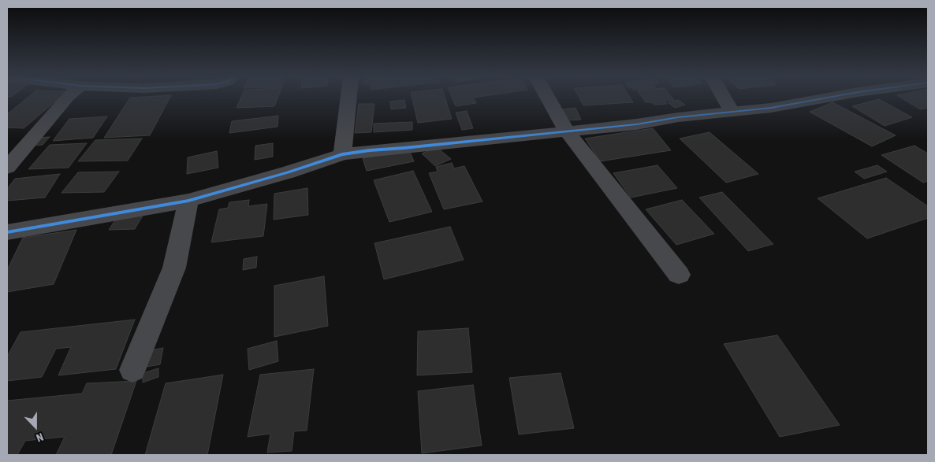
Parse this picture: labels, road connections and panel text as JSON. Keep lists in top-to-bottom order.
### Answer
{
  "north": "bottom"
}
